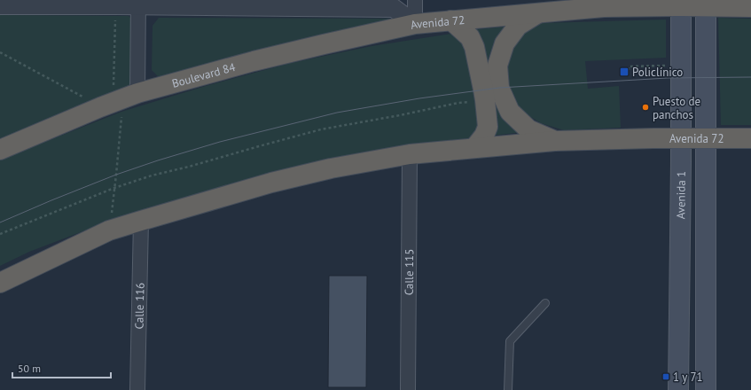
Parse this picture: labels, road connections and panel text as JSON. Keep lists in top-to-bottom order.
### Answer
{
  "streets": {
    "highway": ["Avenida 72", "Boulevard 84"],
    "main road": ["Avenida 1"],
    "street": ["Calle 115", "Calle 116"]
  },
  "crossings": [
    ["Avenida 72", "Boulevard 84"],
    ["Avenida 72", "Avenida 1"],
    ["Avenida 72", "Calle 115"]
  ],
  "places": {
    "transit": ["Policlínico", "1 y 71"],
    "other": ["Puesto de panchos"]
  },
  "scale_bar": "50 m"
}
